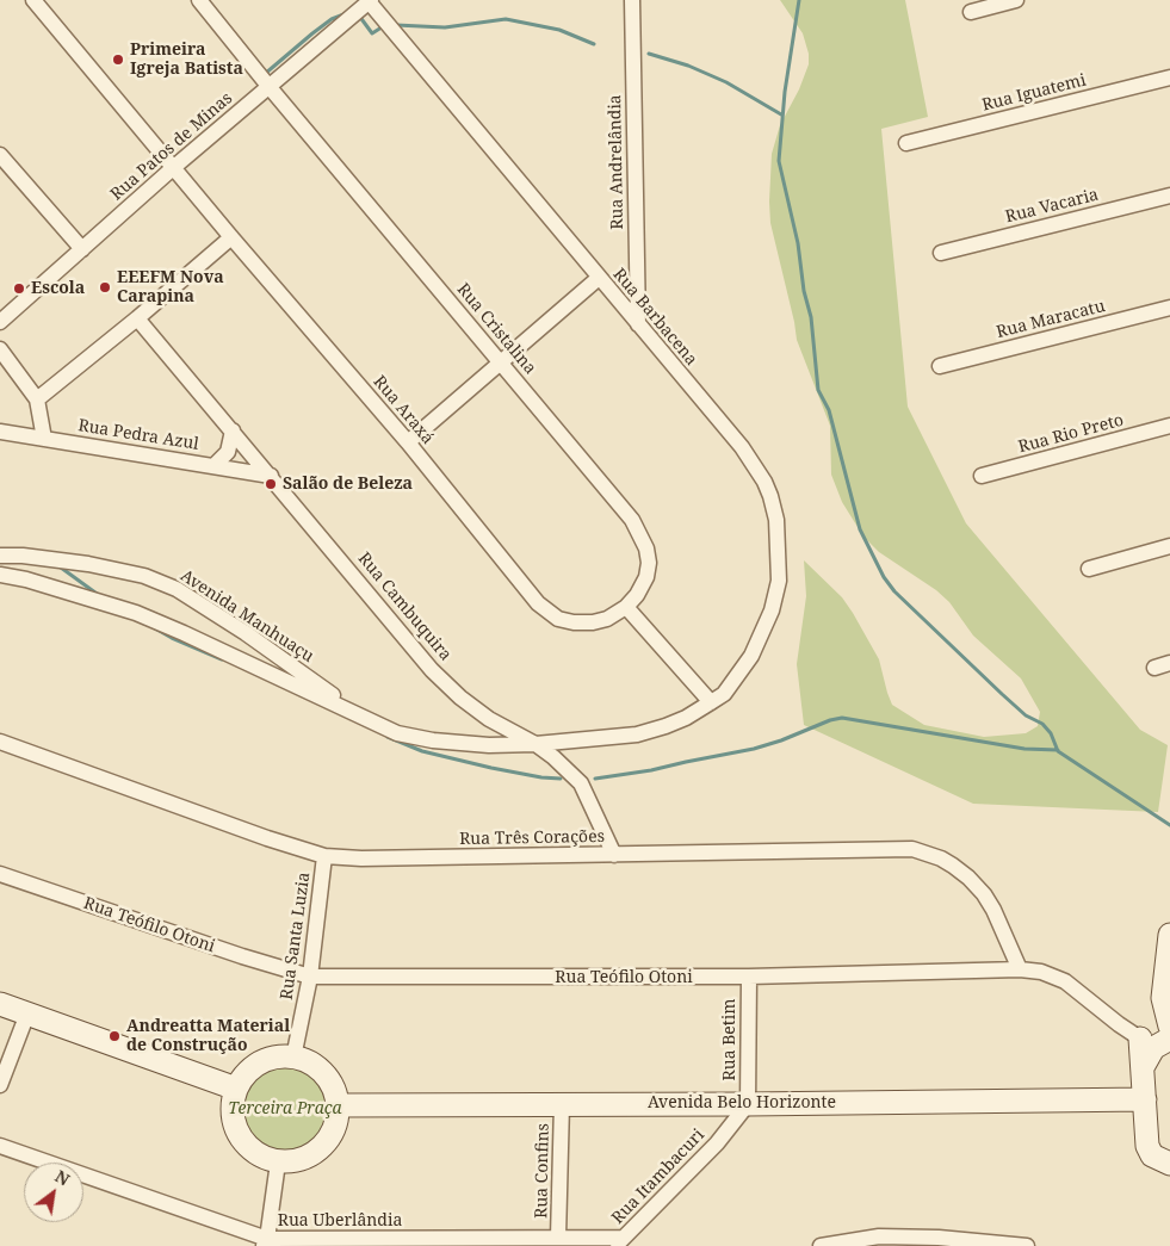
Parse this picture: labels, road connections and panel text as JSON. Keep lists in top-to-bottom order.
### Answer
{
  "streets": {
    "street": [
      "Rua Iguatemi",
      "Rua Patos de Minas",
      "Rua Andrelândia",
      "Rua Vacaria",
      "Rua Barbacena",
      "Rua Maracatu",
      "Rua Cristalina",
      "Rua Araxá",
      "Rua Rio Preto",
      "Rua Pedra Azul",
      "Rua Cambuquira",
      "Avenida Manhuaçu",
      "Rua Três Corações",
      "Rua Teófilo Otoni",
      "Rua Santa Luzia",
      "Rua Betim",
      "Avenida Belo Horizonte",
      "Rua Confins",
      "Rua Itambacuri",
      "Rua Uberlândia"
    ]
  },
  "crossings": [
    ["Rua Patos de Minas", "Rua Barbacena"],
    ["Rua Patos de Minas", "Rua Cristalina"],
    ["Rua Patos de Minas", "Rua Araxá"],
    ["Rua Andrelândia", "Rua Barbacena"],
    ["Rua Cristalina", "Rua Araxá"],
    ["Rua Pedra Azul", "Rua Cambuquira"],
    ["Rua Cambuquira", "Avenida Manhuaçu"],
    ["Rua Três Corações", "Rua Teófilo Otoni"],
    ["Rua Três Corações", "Rua Santa Luzia"],
    ["Rua Teófilo Otoni", "Rua Santa Luzia"],
    ["Rua Teófilo Otoni", "Rua Betim"],
    ["Rua Santa Luzia", "Avenida Belo Horizonte"],
    ["Rua Betim", "Avenida Belo Horizonte"],
    ["Rua Betim", "Rua Itambacuri"],
    ["Avenida Belo Horizonte", "Rua Confins"],
    ["Avenida Belo Horizonte", "Rua Itambacuri"],
    ["Rua Confins", "Rua Uberlândia"],
    ["Rua Itambacuri", "Rua Uberlândia"]
  ],
  "parks": ["Terceira Praça"],
  "places": [
    "Primeira Igreja Batista",
    "EEEFM Nova Carapina",
    "Escola",
    "Salão de Beleza",
    "Andreatta Material de Construção"
  ],
  "north": "top right"
}
